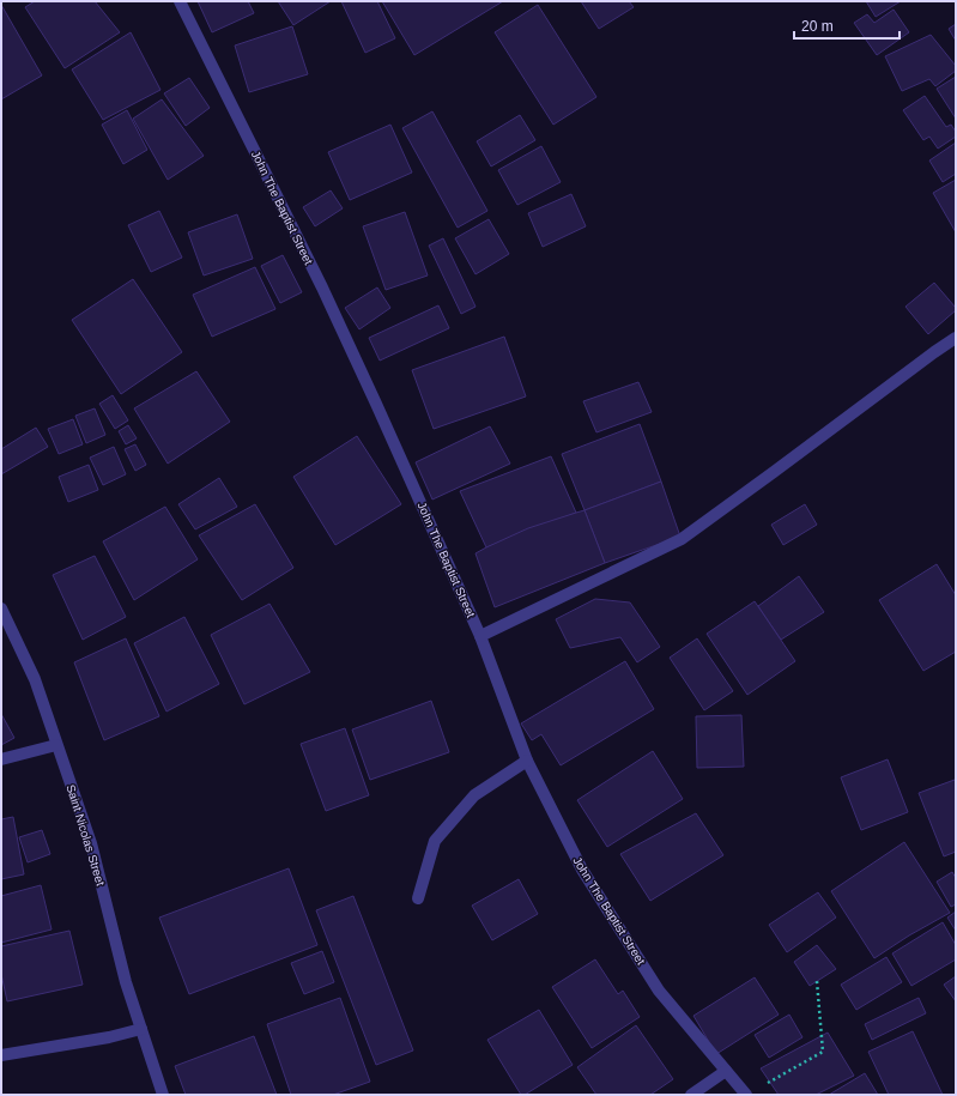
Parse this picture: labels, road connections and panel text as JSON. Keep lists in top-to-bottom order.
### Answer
{
  "streets": {
    "street": ["John The Baptist Street", "Saint Nicolas Street"]
  },
  "scale_bar": "20 m"
}
